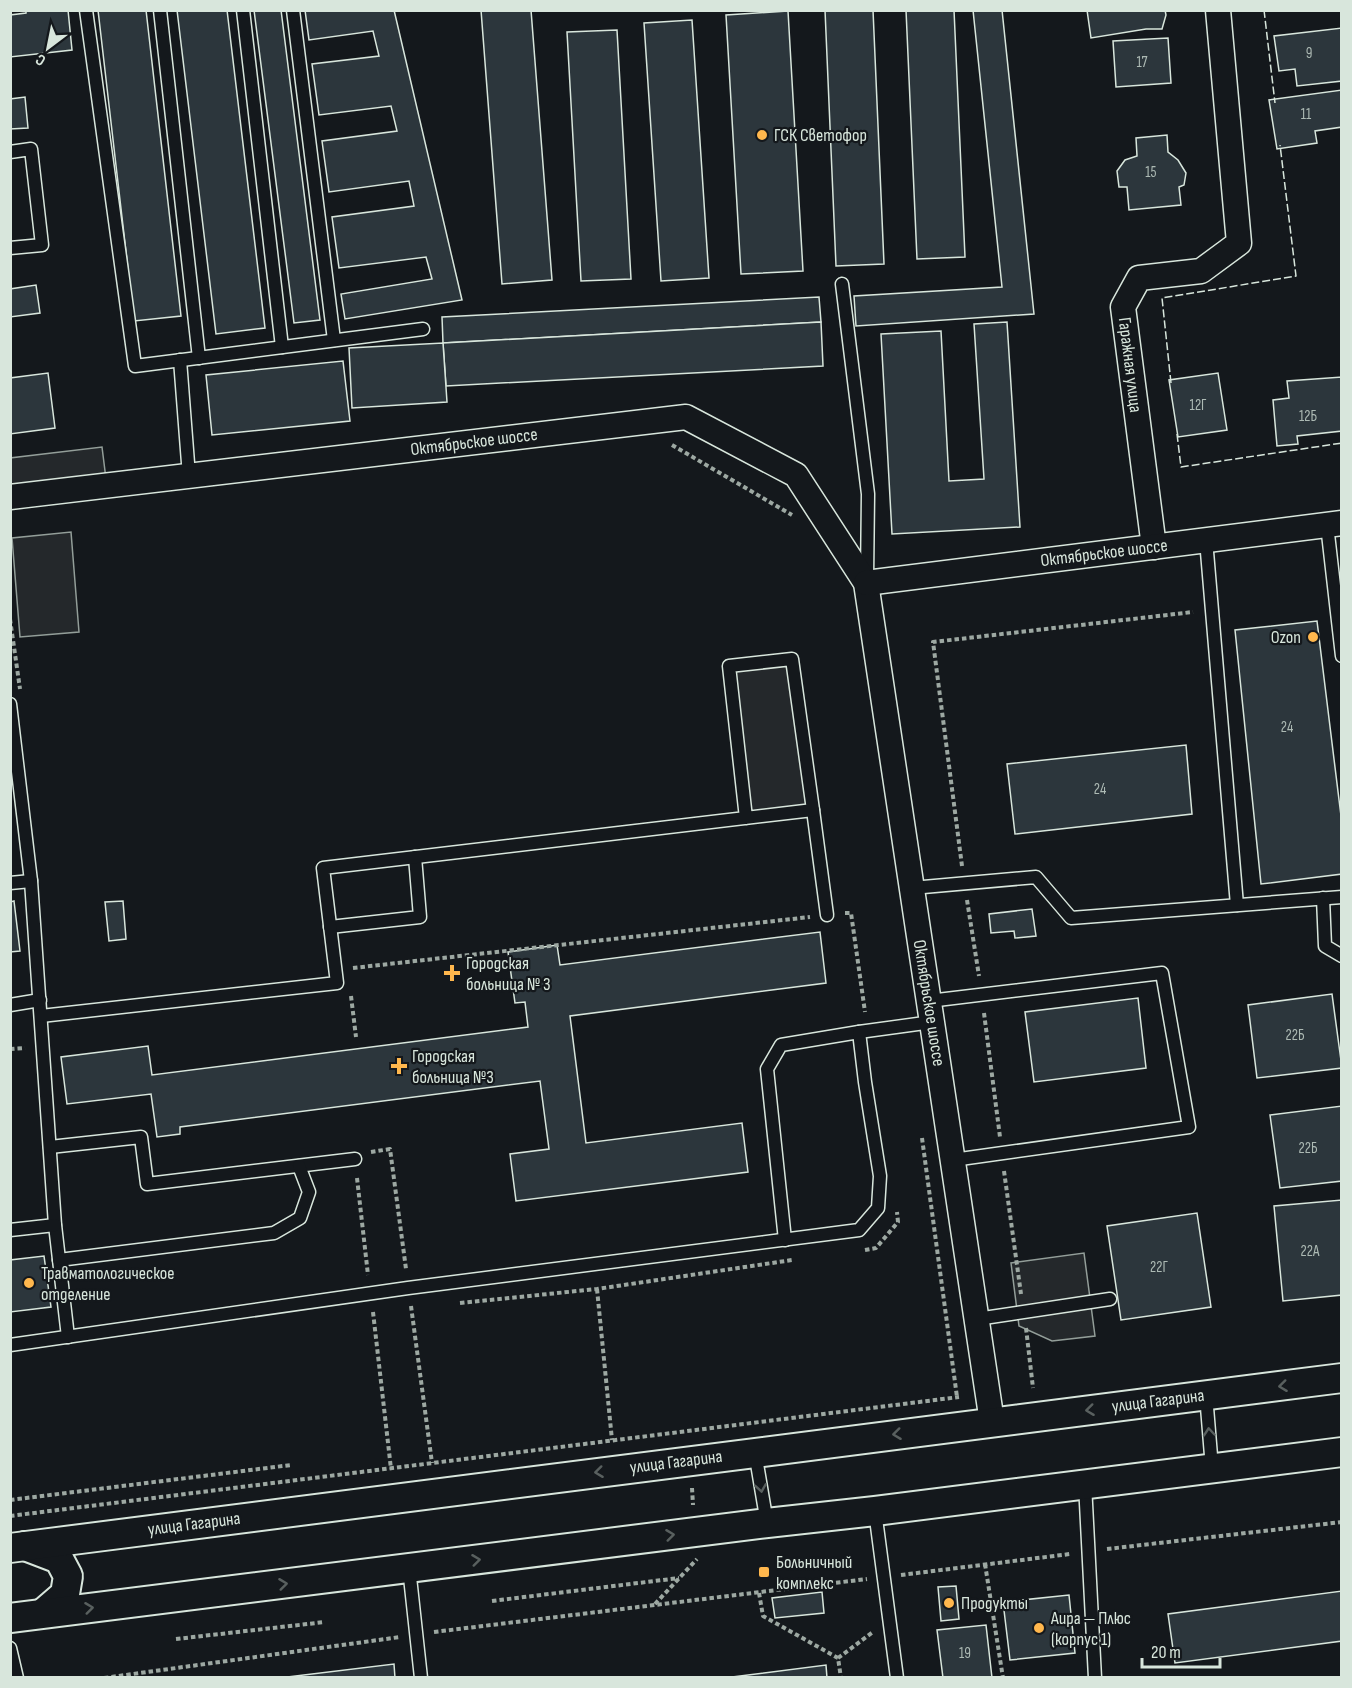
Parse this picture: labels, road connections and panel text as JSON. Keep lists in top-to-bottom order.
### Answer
{
  "streets": {
    "street": ["Гаражная улица", "Октябрьское шоссе", "улица Гагарина"]
  },
  "crossings": [
    ["Гаражная улица", "Октябрьское шоссе"],
    ["Октябрьское шоссе", "улица Гагарина"]
  ],
  "places": {
    "other": [
      "ГСК Светофор",
      "Ozon",
      "Травматологическое отделение",
      "Продукты",
      "Аира — Плюс (корпус 1)"
    ],
    "health": ["Городская больница № 3", "Городская больница №3"],
    "transit": ["Больничный комплекс"]
  },
  "house_numbers": [
    "9",
    "17",
    "11",
    "15",
    "12Г",
    "12Б",
    "24",
    "24",
    "22Б",
    "22Б",
    "22А",
    "22Г",
    "19"
  ],
  "scale_bar": "20 m",
  "north": "bottom left"
}
